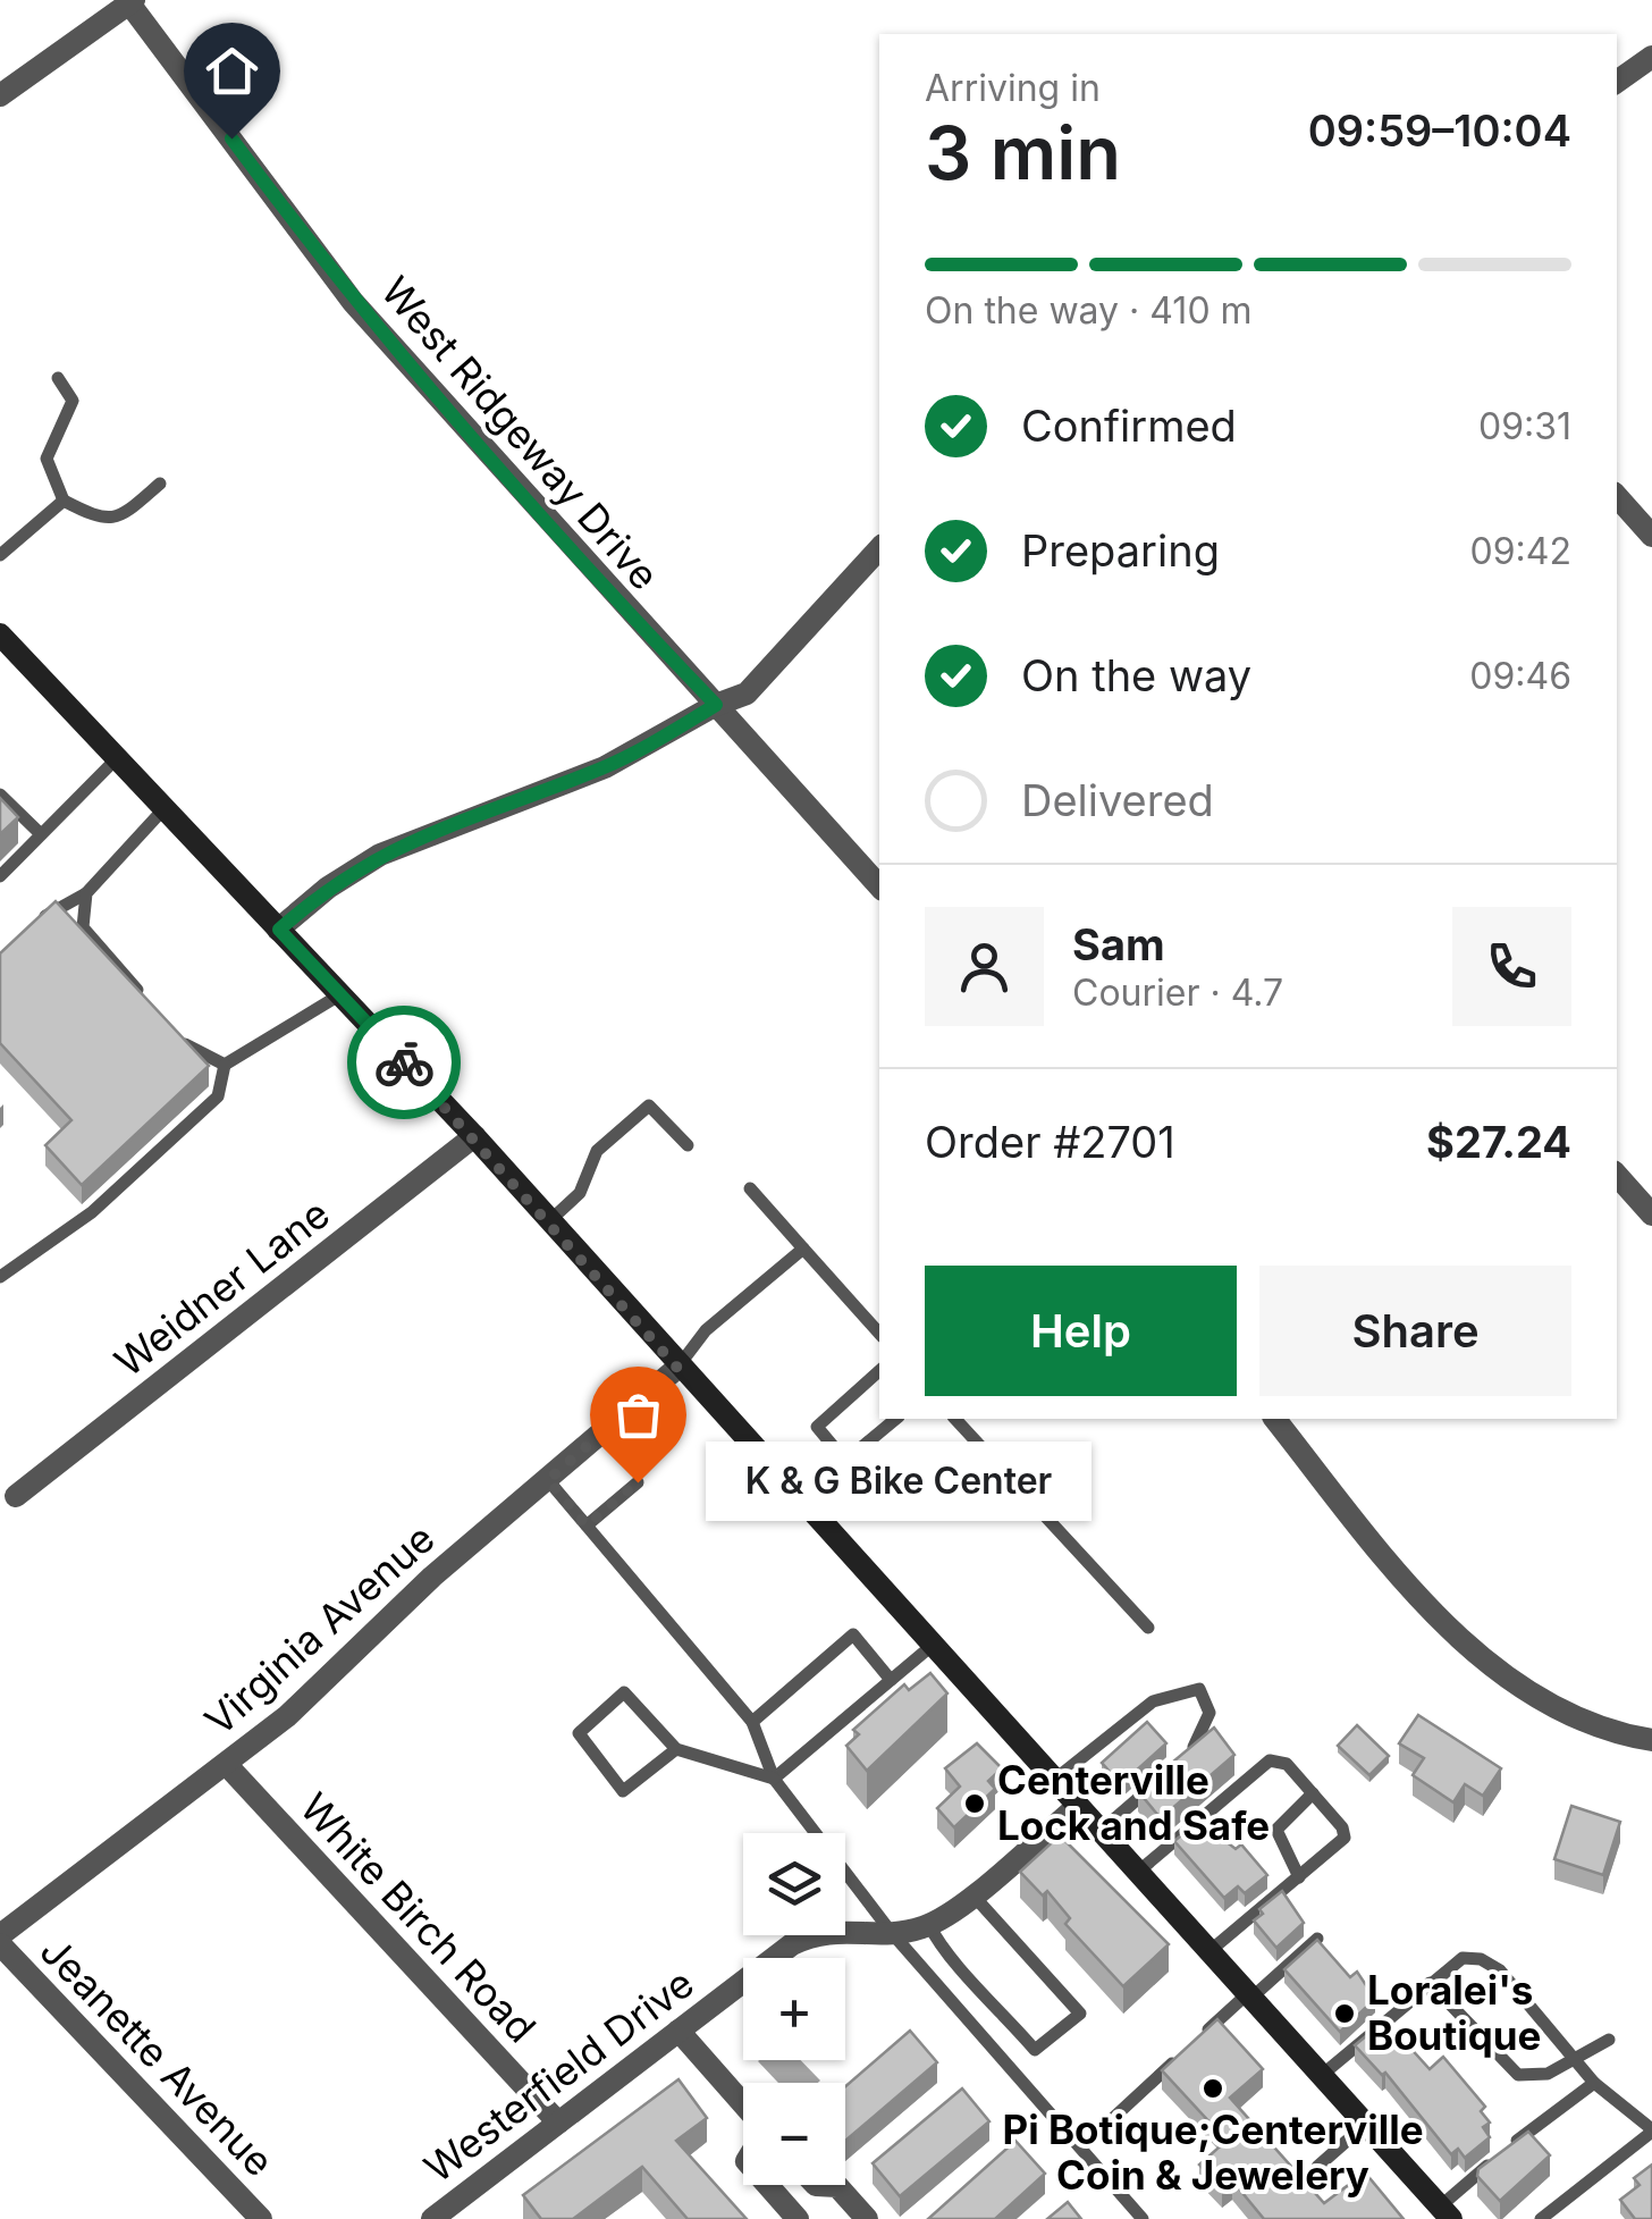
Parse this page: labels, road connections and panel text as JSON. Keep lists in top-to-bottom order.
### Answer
{
  "streets": {
    "street": [
      "West Ridgeway Drive",
      "Weidner Lane",
      "Virginia Avenue",
      "White Birch Road",
      "Jeanette Avenue",
      "Westerfield Drive"
    ]
  },
  "crossings": [
    ["Virginia Avenue", "White Birch Road"],
    ["White Birch Road", "Westerfield Drive"]
  ],
  "places": [
    "K & G Bike Center",
    "Centerville Lock and Safe",
    "Loralei's Boutique",
    "Pi Botique;Centerville Coin & Jewelery"
  ],
  "page": {
    "heading": ["3 min", "Arriving in", "09:59–10:04"],
    "panel": [
      "Sam",
      "Courier · 4.7",
      "Order #2701",
      "$27.24"
    ],
    "bar": "On the way · 410 m",
    "list": [
      ["Confirmed", "09:31"],
      ["Preparing", "09:42"],
      ["On the way", "09:46"],
      "Delivered"
    ],
    "buttons": ["Help", "Share"],
    "bubble": "K & G Bike Center",
    "map_buttons": ["+", "−"]
  }
}
